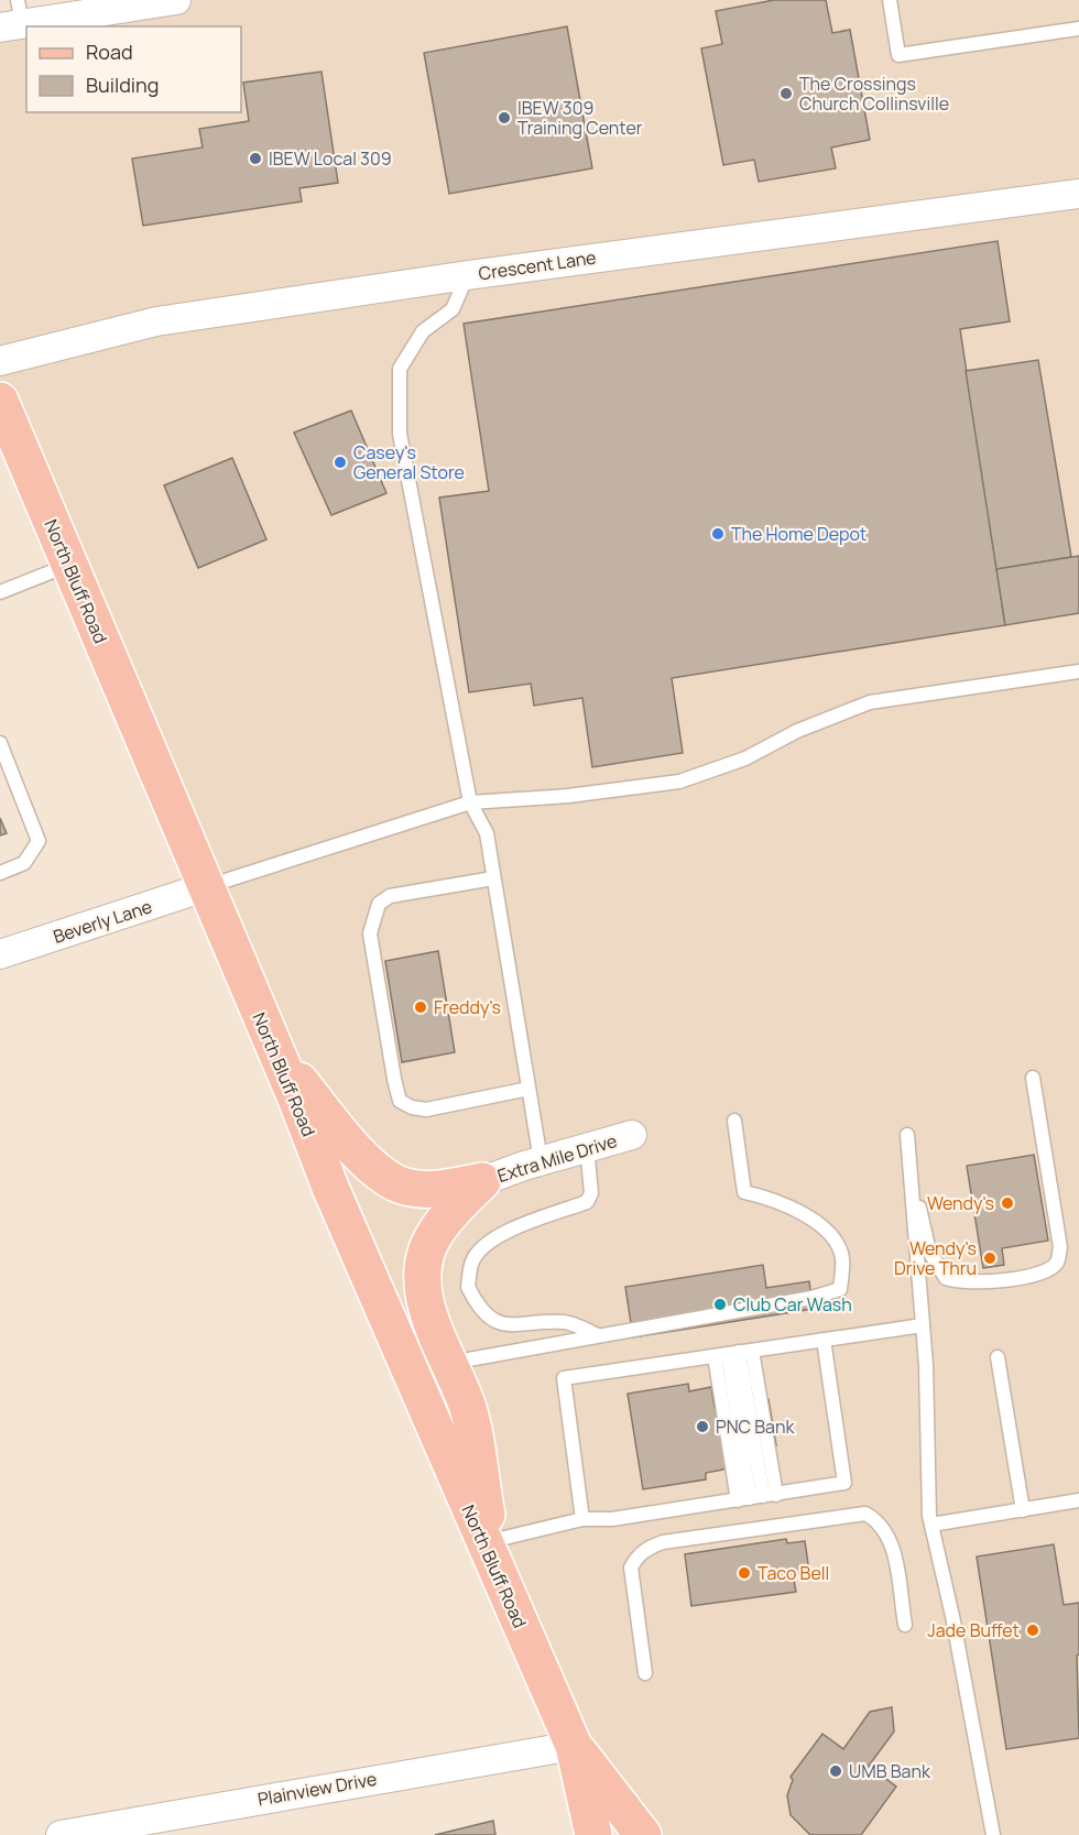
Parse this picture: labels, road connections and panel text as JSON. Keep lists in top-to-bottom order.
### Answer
{
  "streets": {
    "main road": ["North Bluff Road"],
    "street": [
      "Crescent Lane",
      "Beverly Lane",
      "Extra Mile Drive",
      "Plainview Drive"
    ]
  },
  "crossings": [
    ["North Bluff Road", "Beverly Lane"],
    ["North Bluff Road", "Plainview Drive"]
  ],
  "places": [
    "The Crossings Church Collinsville",
    "IBEW 309 Training Center",
    "IBEW Local 309",
    "Casey's General Store",
    "The Home Depot",
    "Freddy's",
    "Wendy's",
    "Wendy's Drive Thru",
    "Club Car Wash",
    "PNC Bank",
    "Taco Bell",
    "Jade Buffet",
    "UMB Bank"
  ],
  "legend": ["Road", "Building"]
}
